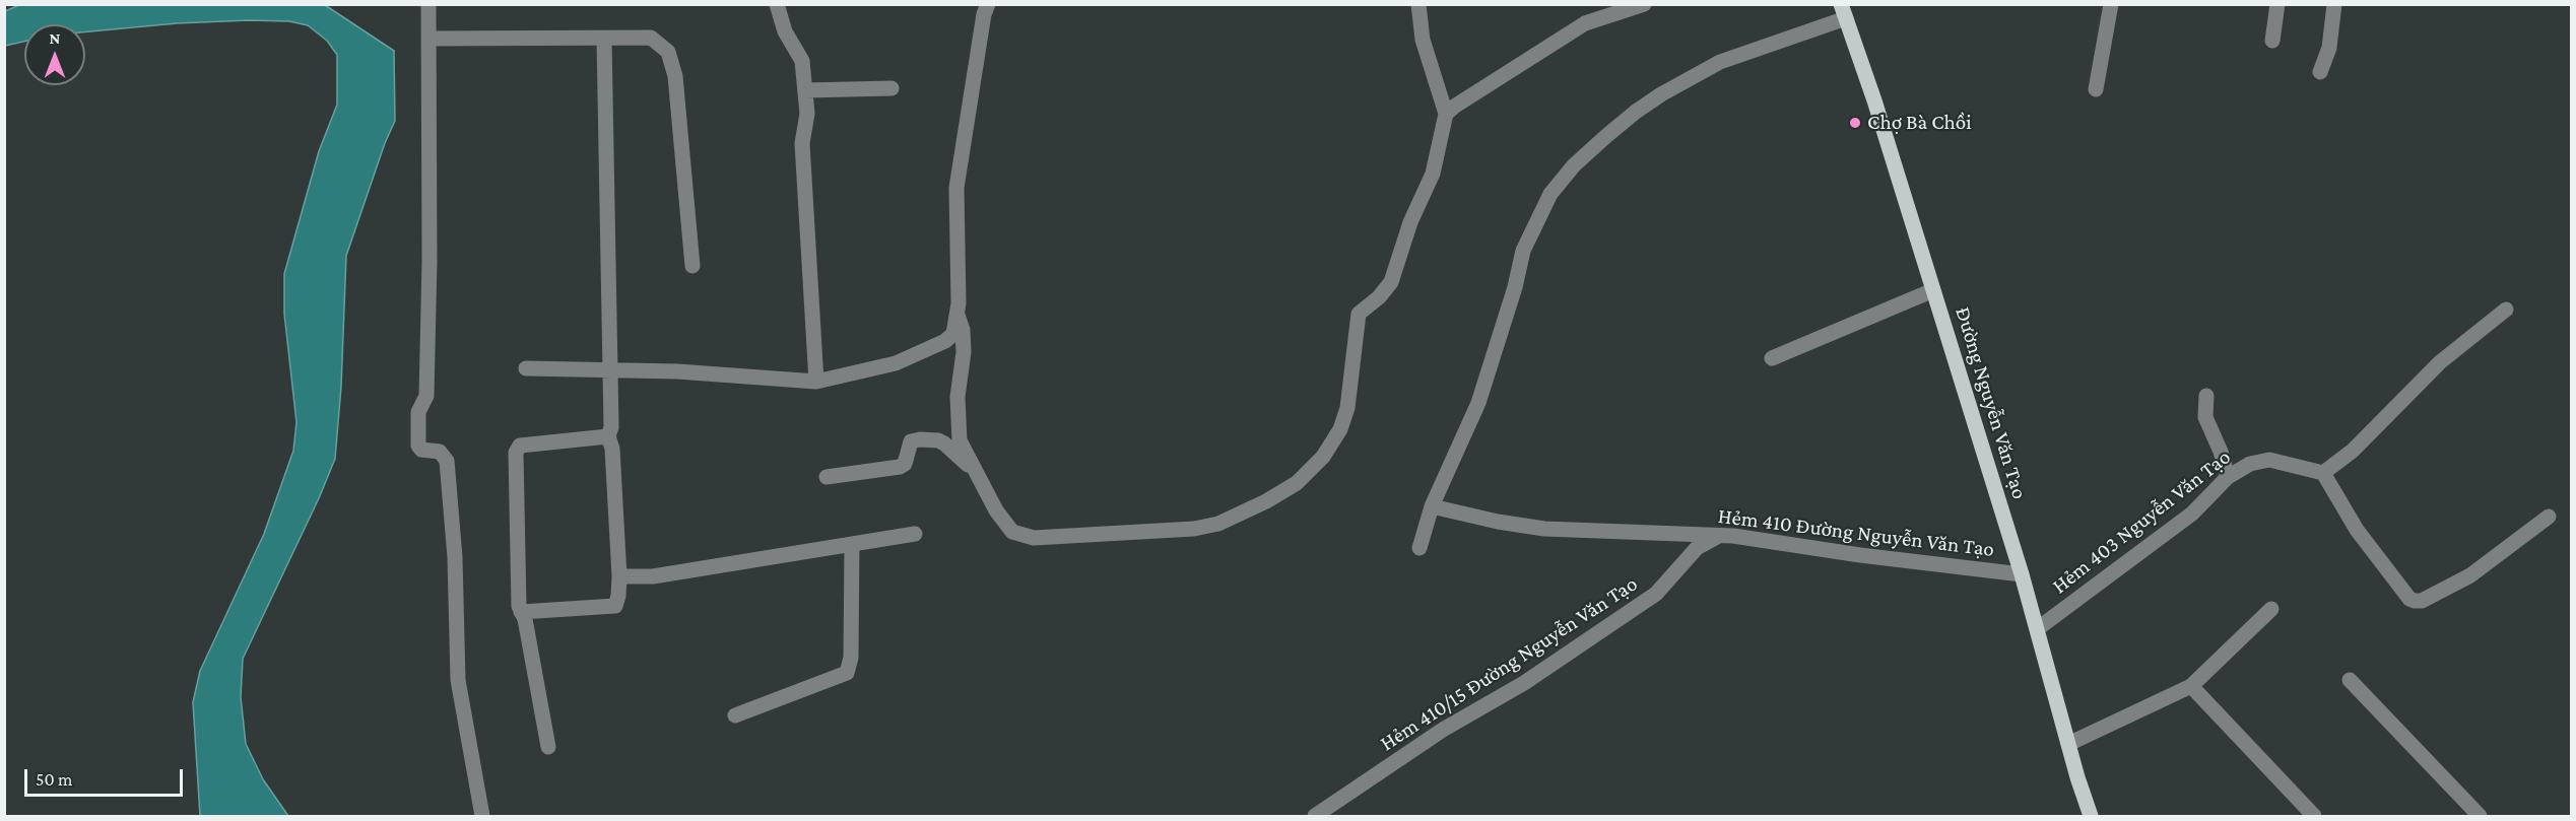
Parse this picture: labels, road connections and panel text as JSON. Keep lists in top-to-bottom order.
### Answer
{
  "streets": {
    "main road": ["Đường Nguyễn Văn Tạo"],
    "street": ["Hẻm 403 Nguyễn Văn Tạo", "Hẻm 410 Đường Nguyễn Văn Tạo", "Hẻm 410/15 Đường Nguyễn Văn Tạo"]
  },
  "crossings": [
    ["Đường Nguyễn Văn Tạo", "Hẻm 403 Nguyễn Văn Tạo"],
    ["Đường Nguyễn Văn Tạo", "Hẻm 410 Đường Nguyễn Văn Tạo"],
    ["Hẻm 410 Đường Nguyễn Văn Tạo", "Hẻm 410/15 Đường Nguyễn Văn Tạo"]
  ],
  "places": ["Chợ Bà Chồi"],
  "scale_bar": "50 m",
  "north": "top"
}
